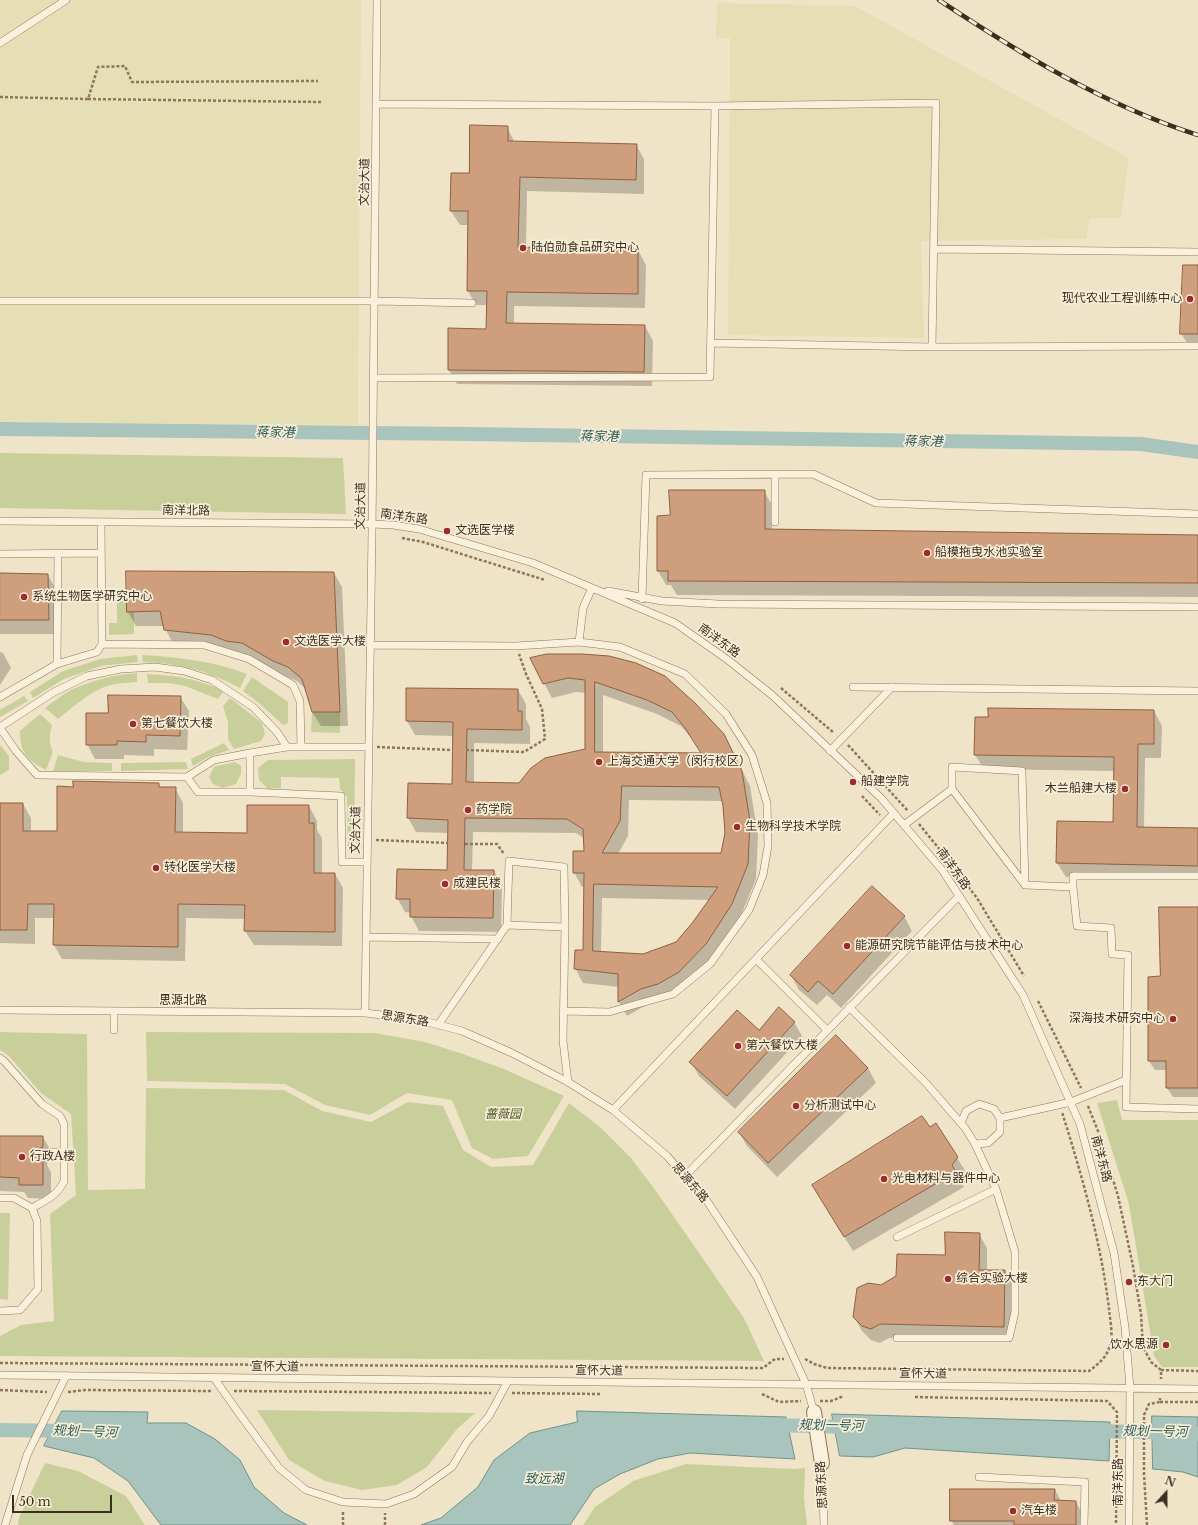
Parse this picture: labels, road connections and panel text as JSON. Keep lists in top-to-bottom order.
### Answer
{
  "streets": {
    "street": ["思源东路"],
    "lane": [
      "文治大道",
      "南洋北路",
      "南洋东路",
      "思源北路",
      "宣怀大道"
    ]
  },
  "crossings": [
    ["文治大道", "南洋北路"],
    ["文治大道", "南洋东路"],
    ["文治大道", "思源北路"],
    ["文治大道", "思源东路"],
    ["南洋北路", "南洋东路"],
    ["南洋东路", "宣怀大道"],
    ["思源北路", "思源东路"],
    ["思源东路", "宣怀大道"]
  ],
  "water": ["蒋家港", "规划一号河", "致远湖"],
  "parks": ["蔷薇园"],
  "places": [
    "陆伯勋食品研究中心",
    "现代农业工程训练中心",
    "文选医学楼",
    "船模拖曳水池实验室",
    "系统生物医学研究中心",
    "文选医学大楼",
    "第七餐饮大楼",
    "上海交通大学（闵行校区）",
    "船建学院",
    "木兰船建大楼",
    "药学院",
    "生物科学技术学院",
    "转化医学大楼",
    "成建民楼",
    "能源研究院节能评估与技术中心",
    "深海技术研究中心",
    "第六餐饮大楼",
    "分析测试中心",
    "行政A楼",
    "光电材料与器件中心",
    "综合实验大楼",
    "东大门",
    "饮水思源",
    "汽车楼"
  ],
  "scale_bar": "50 m",
  "north": "top"
}
